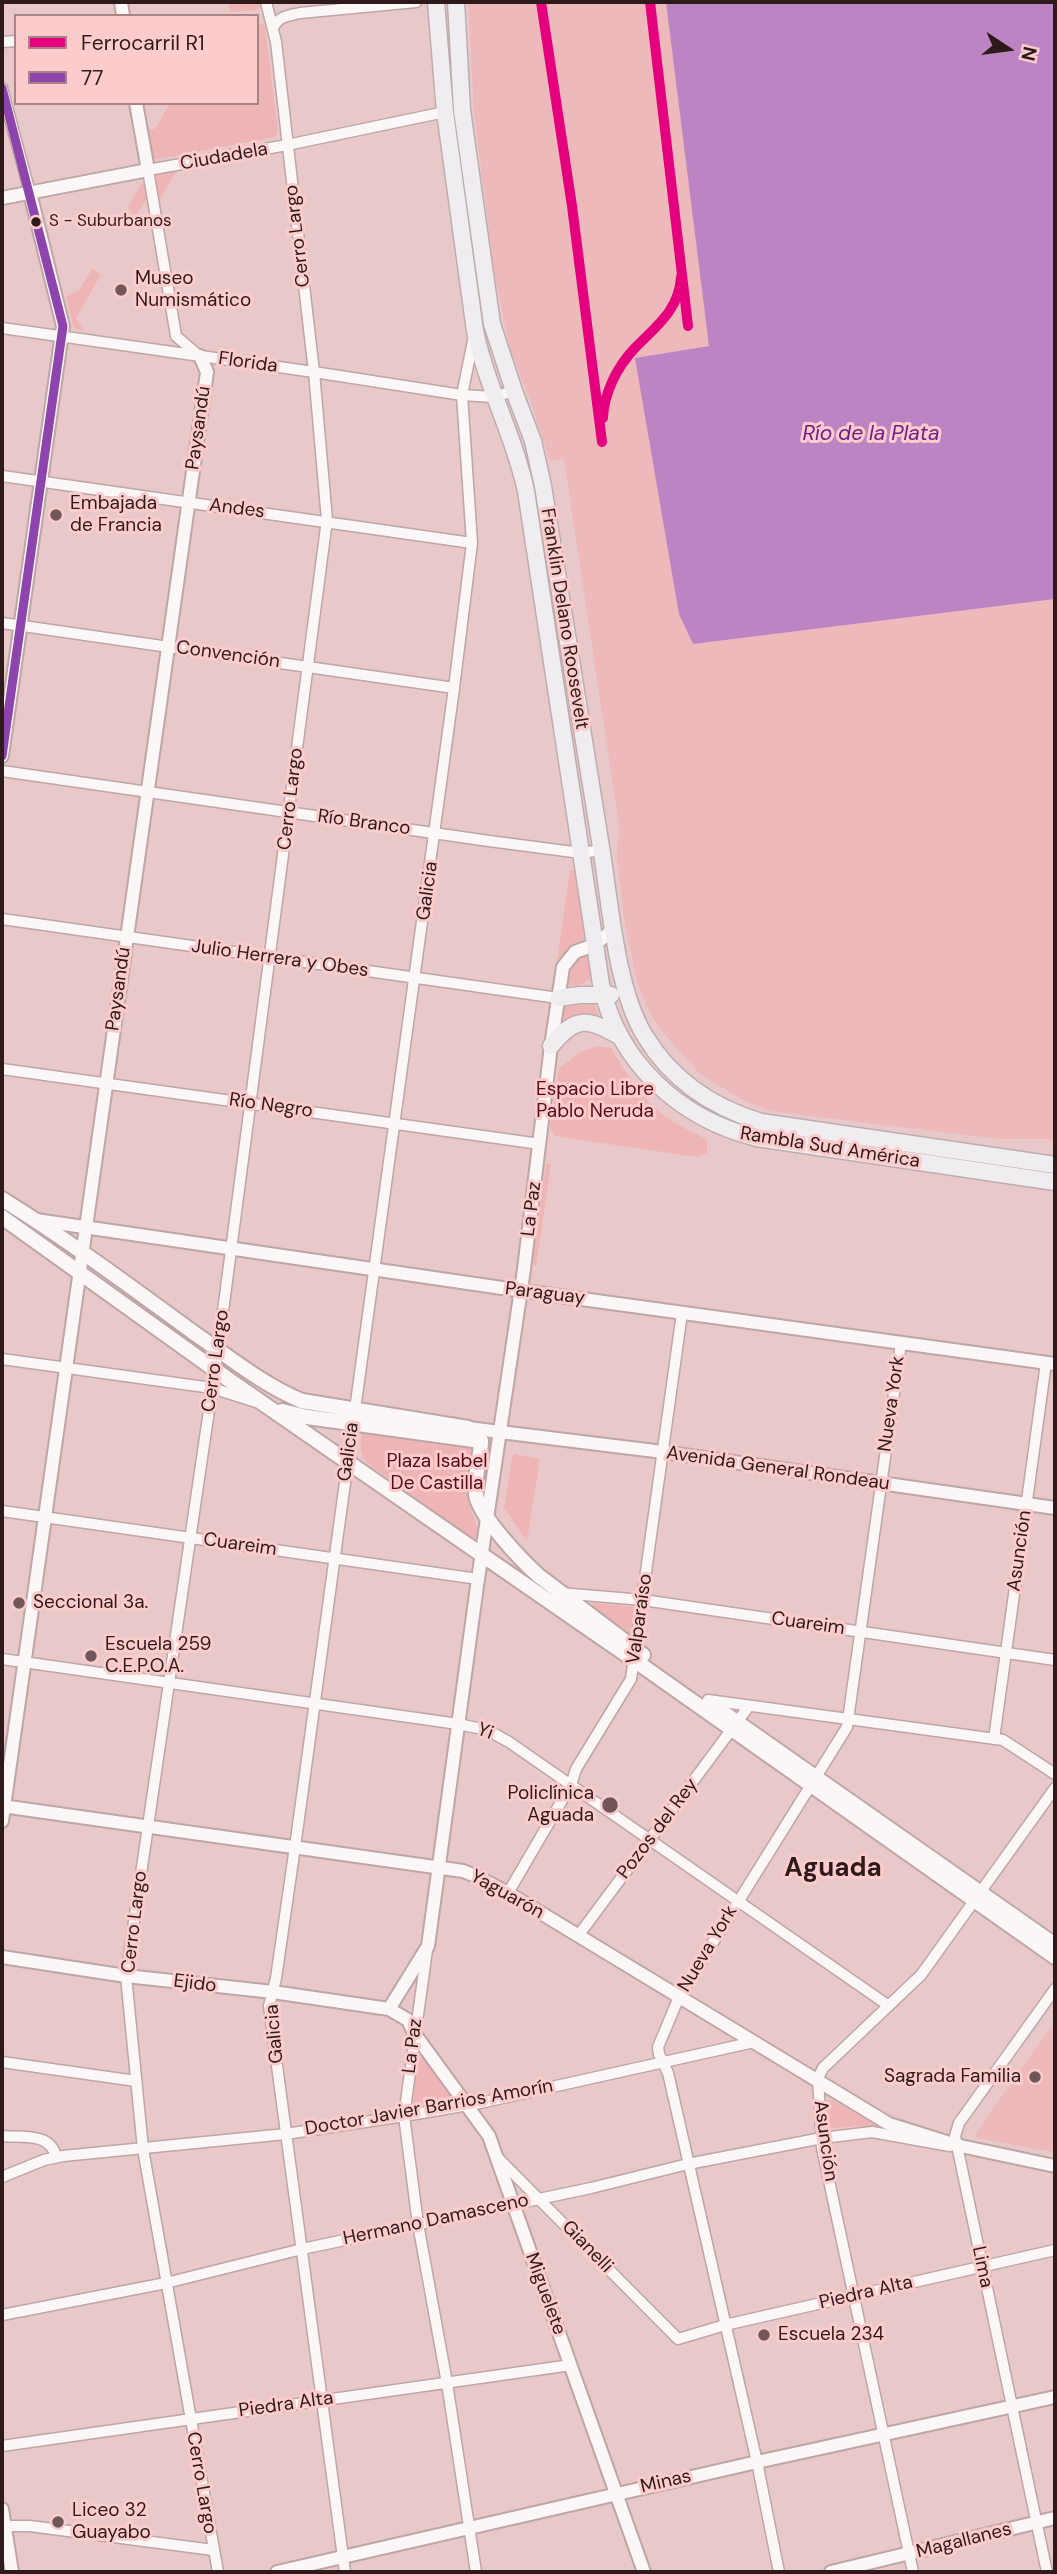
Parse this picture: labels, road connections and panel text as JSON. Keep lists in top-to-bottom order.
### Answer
{
  "streets": {
    "main road": [
      "Franklin Delano Roosevelt",
      "Rambla Sud América",
      "La Paz",
      "Avenida General Rondeau"
    ],
    "street": [
      "Ciudadela",
      "Cerro Largo",
      "Florida",
      "Paysandú",
      "Andes",
      "Convención",
      "Río Branco",
      "Galicia",
      "Julio Herrera y Obes",
      "Río Negro",
      "Paraguay",
      "Nueva York",
      "Cuareim",
      "Asunción",
      "Valparaíso",
      "Yi",
      "Pozos del Rey",
      "Yaguarón",
      "Ejido",
      "Doctor Javier Barrios Amorín",
      "Hermano Damasceno",
      "Gianelli",
      "Lima",
      "Piedra Alta",
      "Miguelete",
      "Minas",
      "Magallanes"
    ]
  },
  "crossings": [
    ["Ciudadela", "Cerro Largo"],
    ["Ciudadela", "Franklin Delano Roosevelt"],
    ["Cerro Largo", "Florida"],
    ["Cerro Largo", "Andes"],
    ["Cerro Largo", "Convención"],
    ["Cerro Largo", "Río Branco"],
    ["Cerro Largo", "Julio Herrera y Obes"],
    ["Cerro Largo", "Río Negro"],
    ["Cerro Largo", "Paraguay"],
    ["Cerro Largo", "Avenida General Rondeau"],
    ["Cerro Largo", "Cuareim"],
    ["Cerro Largo", "Yi"],
    ["Cerro Largo", "Yaguarón"],
    ["Cerro Largo", "Ejido"],
    ["Cerro Largo", "Doctor Javier Barrios Amorín"],
    ["Cerro Largo", "Hermano Damasceno"],
    ["Cerro Largo", "Piedra Alta"],
    ["Florida", "Paysandú"],
    ["Florida", "Franklin Delano Roosevelt"],
    ["Florida", "Galicia"],
    ["Paysandú", "Andes"],
    ["Paysandú", "Convención"],
    ["Paysandú", "Río Branco"],
    ["Paysandú", "Julio Herrera y Obes"],
    ["Paysandú", "Río Negro"],
    ["Paysandú", "Paraguay"],
    ["Paysandú", "Avenida General Rondeau"],
    ["Paysandú", "Cuareim"],
    ["Paysandú", "Yi"],
    ["Paysandú", "Yaguarón"],
    ["Andes", "Galicia"],
    ["Franklin Delano Roosevelt", "Río Branco"],
    ["Franklin Delano Roosevelt", "Galicia"],
    ["Franklin Delano Roosevelt", "Rambla Sud América"],
    ["Convención", "Galicia"],
    ["Río Branco", "Galicia"],
    ["Río Branco", "Rambla Sud América"],
    ["Galicia", "Julio Herrera y Obes"],
    ["Galicia", "Río Negro"],
    ["Galicia", "Paraguay"],
    ["Galicia", "Avenida General Rondeau"],
    ["Galicia", "Cuareim"],
    ["Galicia", "Yi"],
    ["Galicia", "Yaguarón"],
    ["Galicia", "Ejido"],
    ["Galicia", "Doctor Javier Barrios Amorín"],
    ["Galicia", "Hermano Damasceno"],
    ["Galicia", "Piedra Alta"],
    ["Galicia", "Minas"],
    ["Julio Herrera y Obes", "La Paz"],
    ["Río Negro", "La Paz"],
    ["Rambla Sud América", "La Paz"],
    ["La Paz", "Paraguay"],
    ["La Paz", "Avenida General Rondeau"],
    ["La Paz", "Cuareim"],
    ["La Paz", "Yi"],
    ["La Paz", "Yaguarón"],
    ["La Paz", "Doctor Javier Barrios Amorín"],
    ["La Paz", "Hermano Damasceno"],
    ["La Paz", "Piedra Alta"],
    ["La Paz", "Miguelete"],
    ["La Paz", "Minas"],
    ["Paraguay", "Nueva York"],
    ["Paraguay", "Asunción"],
    ["Paraguay", "Valparaíso"],
    ["Nueva York", "Avenida General Rondeau"],
    ["Nueva York", "Cuareim"],
    ["Nueva York", "Yi"],
    ["Nueva York", "Yaguarón"],
    ["Nueva York", "Doctor Javier Barrios Amorín"],
    ["Nueva York", "Hermano Damasceno"],
    ["Nueva York", "Piedra Alta"],
    ["Nueva York", "Minas"],
    ["Avenida General Rondeau", "Asunción"],
    ["Avenida General Rondeau", "Valparaíso"],
    ["Cuareim", "Asunción"],
    ["Cuareim", "Valparaíso"],
    ["Asunción", "Yi"],
    ["Asunción", "Yaguarón"],
    ["Asunción", "Hermano Damasceno"],
    ["Asunción", "Piedra Alta"],
    ["Asunción", "Minas"],
    ["Asunción", "Magallanes"],
    ["Valparaíso", "Yi"],
    ["Valparaíso", "Yaguarón"],
    ["Yi", "Pozos del Rey"],
    ["Pozos del Rey", "Yaguarón"],
    ["Yaguarón", "Doctor Javier Barrios Amorín"],
    ["Yaguarón", "Hermano Damasceno"],
    ["Yaguarón", "Lima"],
    ["Doctor Javier Barrios Amorín", "Miguelete"],
    ["Hermano Damasceno", "Gianelli"],
    ["Hermano Damasceno", "Miguelete"],
    ["Gianelli", "Piedra Alta"],
    ["Gianelli", "Miguelete"],
    ["Lima", "Piedra Alta"],
    ["Lima", "Minas"],
    ["Lima", "Magallanes"],
    ["Piedra Alta", "Miguelete"],
    ["Miguelete", "Minas"]
  ],
  "districts": ["Aguada"],
  "water": ["Río de la Plata"],
  "parks": ["Espacio Libre Pablo Neruda", "Plaza Isabel De Castilla"],
  "places": [
    "S - Suburbanos",
    "Museo Numismático",
    "Embajada de Francia",
    "Seccional 3a.",
    "Escuela 259 C.E.P.O.A.",
    "Policlínica Aguada",
    "Sagrada Familia",
    "Escuela 234",
    "Liceo 32 Guayabo"
  ],
  "lines": ["rail line R1", "transit line 77"],
  "legend": ["Ferrocarril R1", "77"],
  "north": "right"
}
